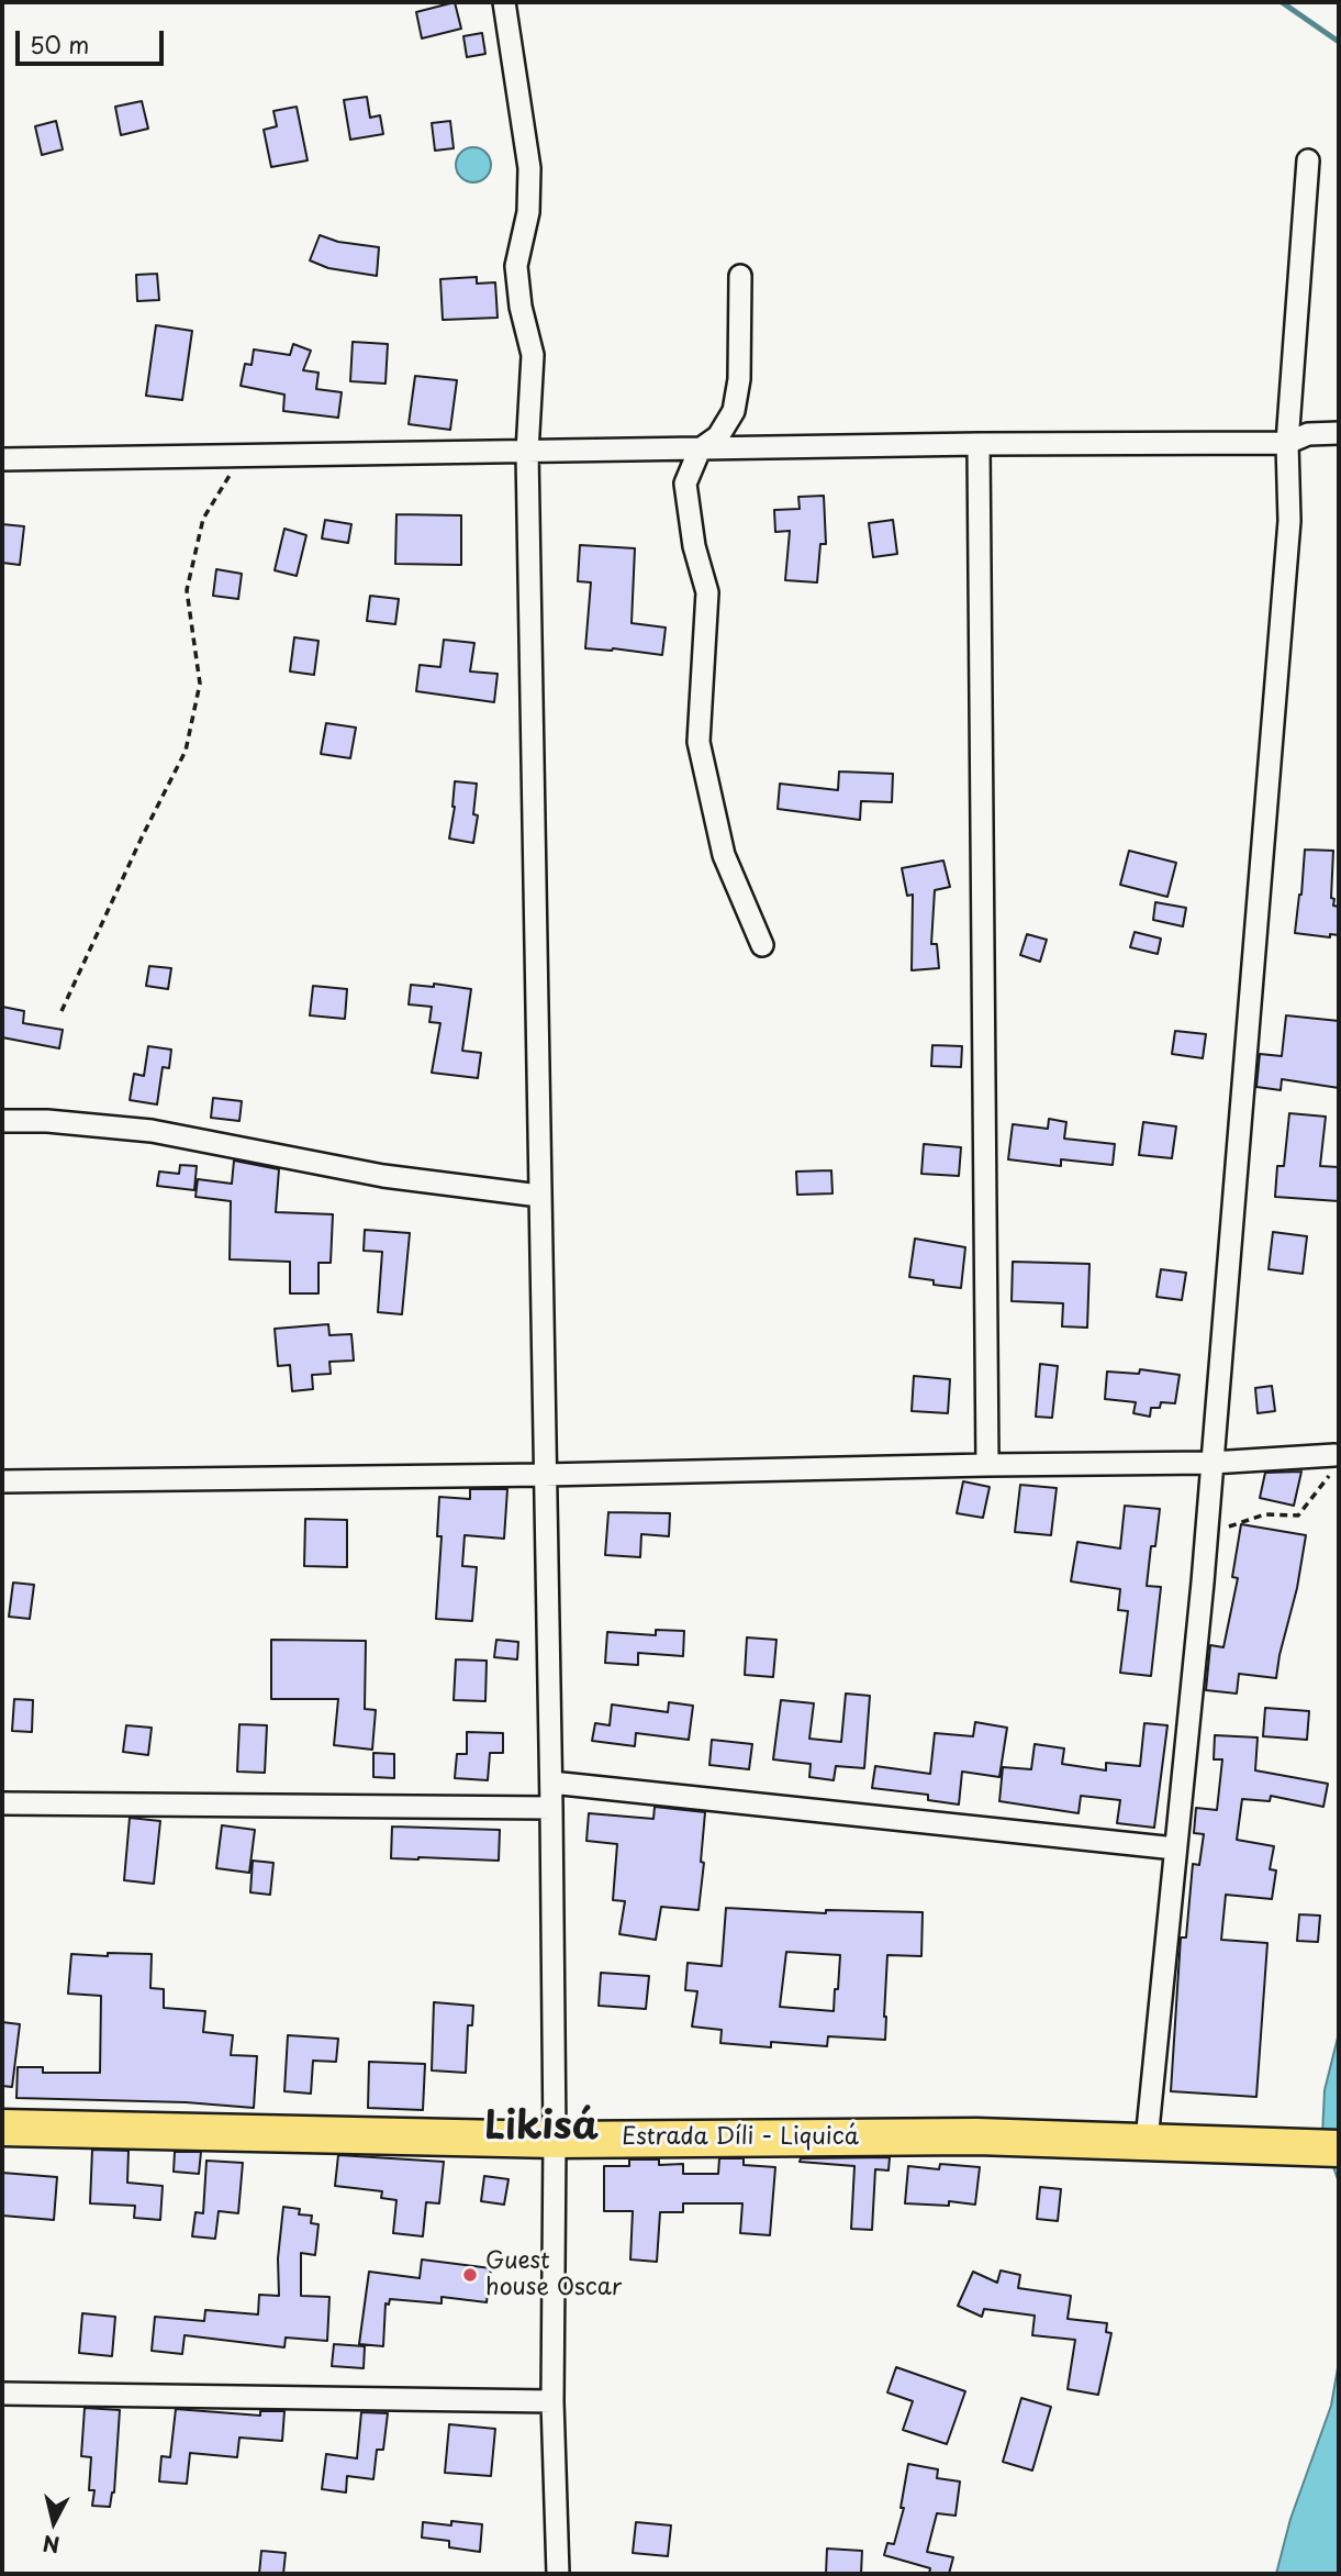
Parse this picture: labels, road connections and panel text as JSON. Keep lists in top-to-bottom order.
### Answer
{
  "streets": {
    "main road": ["Estrada Díli - Liquicá"]
  },
  "districts": ["Likisá"],
  "places": ["Guest house Oscar"],
  "scale_bar": "50 m",
  "north": "bottom"
}
